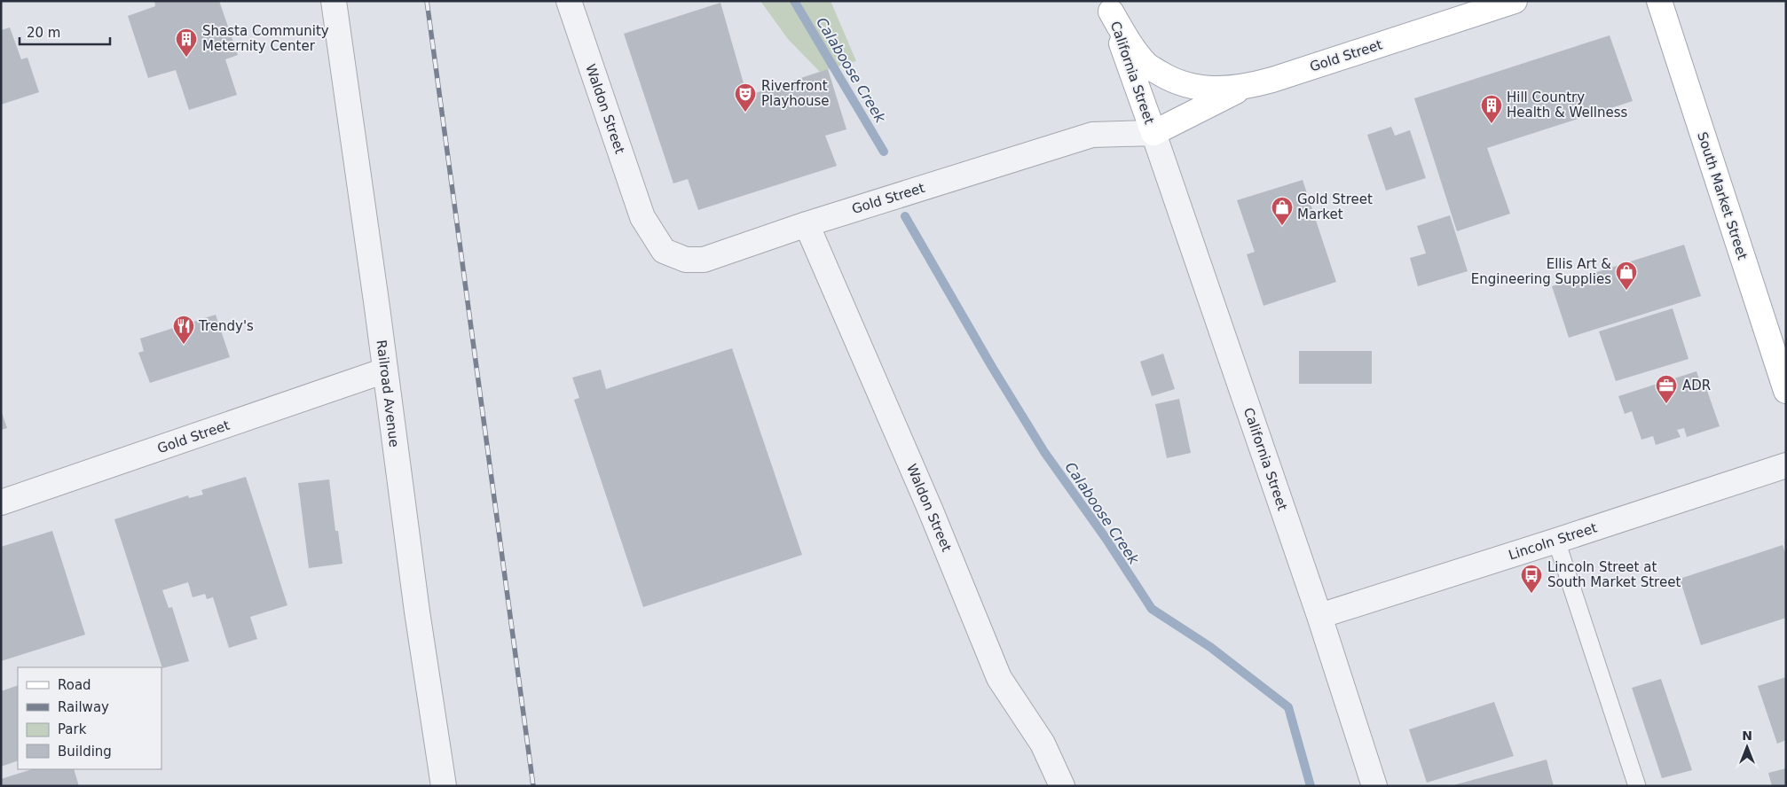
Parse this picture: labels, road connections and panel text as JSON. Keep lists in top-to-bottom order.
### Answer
{
  "streets": {
    "main road": ["Gold Street", "California Street", "South Market Street"],
    "street": ["Waldon Street", "Railroad Avenue", "Lincoln Street"]
  },
  "crossings": [
    ["Gold Street", "California Street"],
    ["Gold Street", "Waldon Street"],
    ["Gold Street", "Railroad Avenue"],
    ["California Street", "Lincoln Street"]
  ],
  "water": ["Calaboose Creek"],
  "places": {
    "building": ["Shasta Community Meternity Center", "Hill Country Health & Wellness"],
    "theatre": ["Riverfront Playhouse"],
    "shop": ["Gold Street Market", "Ellis Art & Engineering Supplies"],
    "restaurant": ["Trendy's"],
    "office": ["ADR"],
    "bus stop": ["Lincoln Street at South Market Street"]
  },
  "legend": [
    "Road",
    "Railway",
    "Park",
    "Building"
  ],
  "scale_bar": "20 m",
  "north": "top"
}
